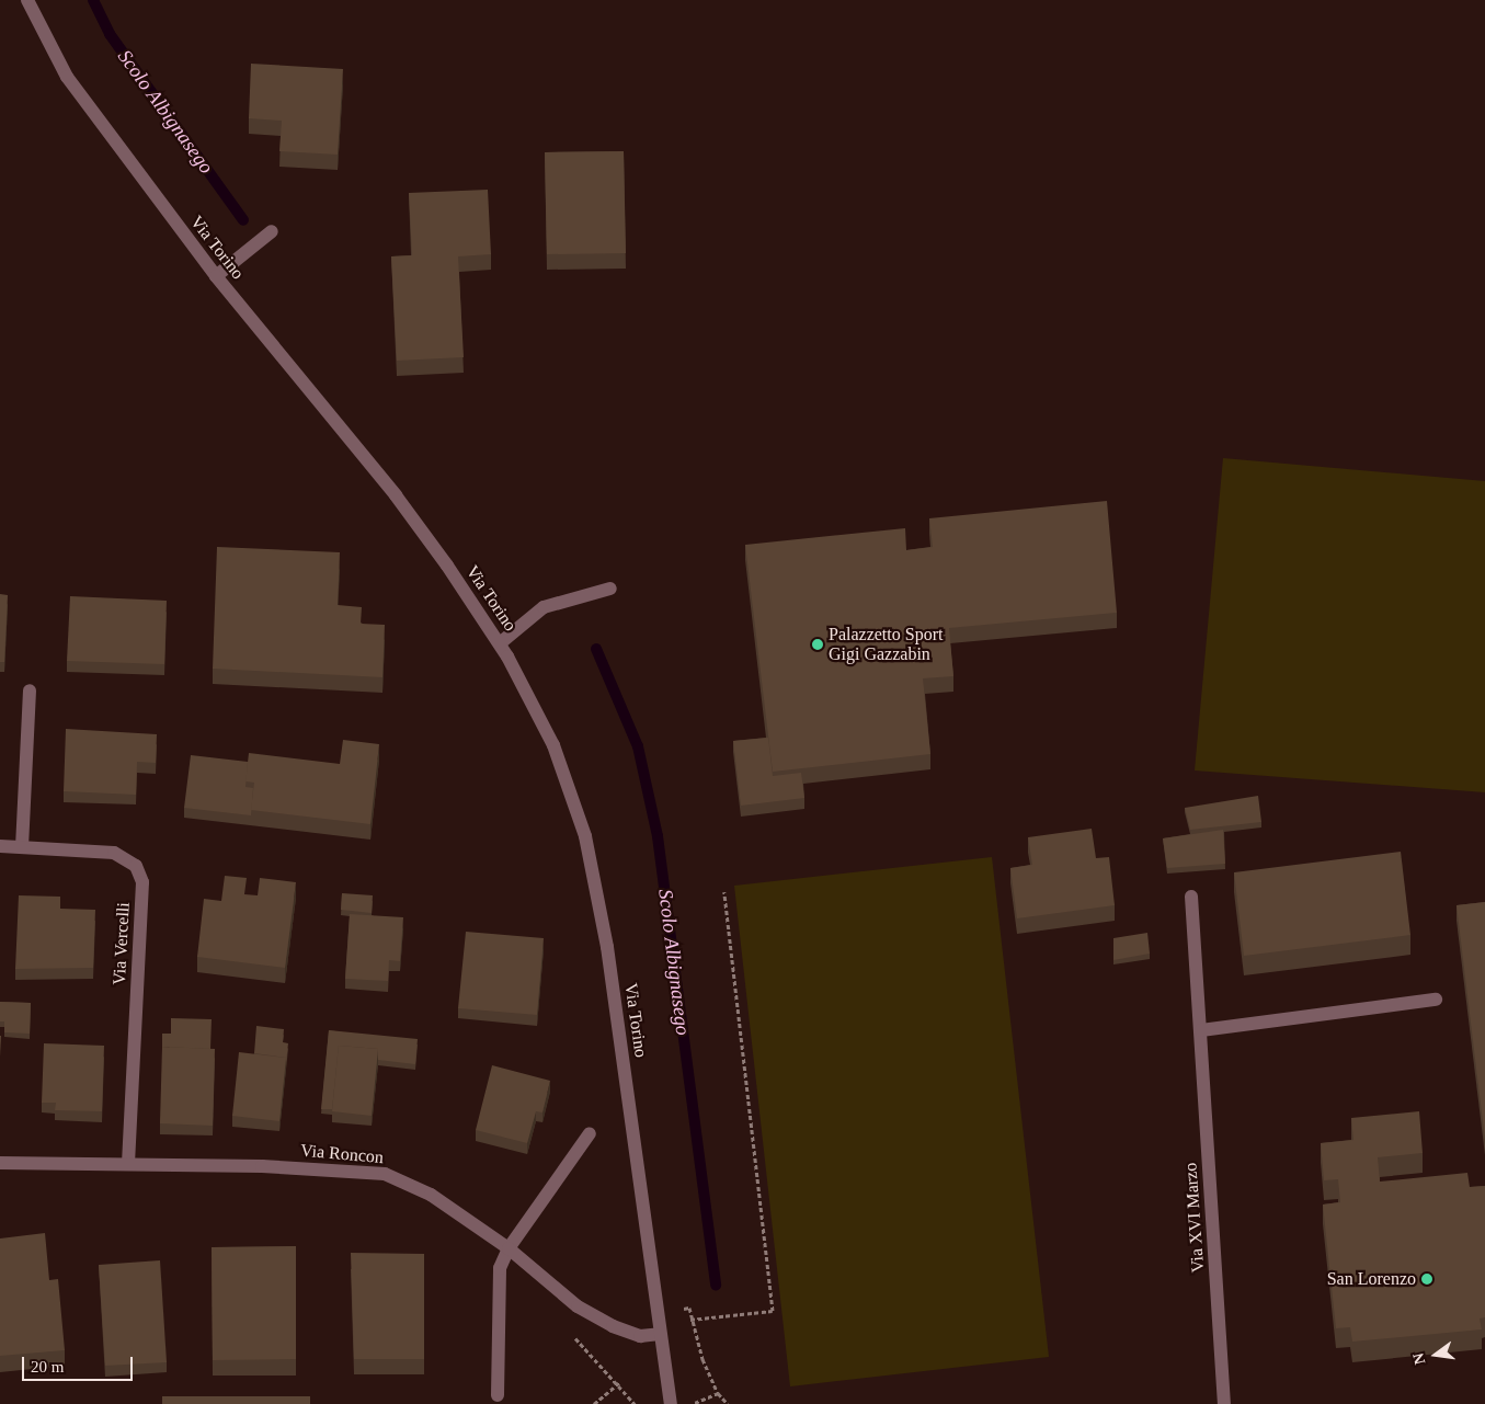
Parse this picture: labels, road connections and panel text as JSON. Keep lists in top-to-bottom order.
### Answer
{
  "streets": {
    "street": [
      "Via Torino",
      "Via Vercelli",
      "Via Roncon",
      "Via XVI Marzo"
    ]
  },
  "crossings": [
    ["Via Torino", "Via Roncon"],
    ["Via Vercelli", "Via Roncon"]
  ],
  "water": ["Scolo Albignasego"],
  "places": ["Palazzetto Sport Gigi Gazzabin", "San Lorenzo"],
  "scale_bar": "20 m",
  "north": "left"
}
